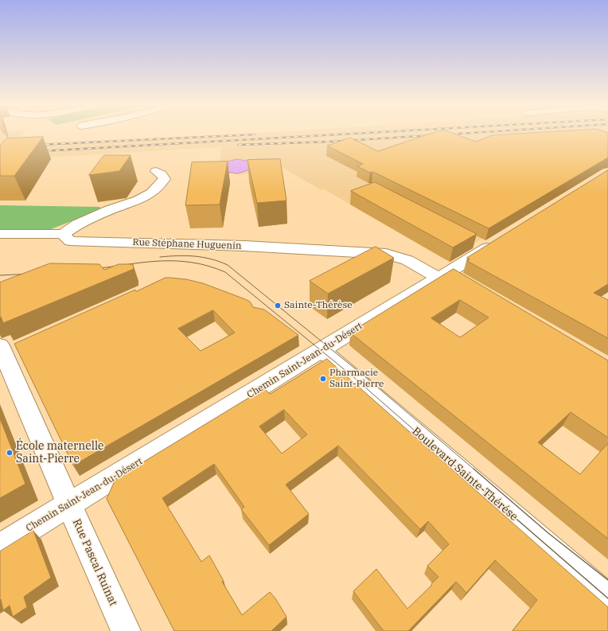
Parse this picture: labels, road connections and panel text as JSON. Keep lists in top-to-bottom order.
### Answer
{
  "streets": {
    "street": [
      "Rue Stéphane Huguenin",
      "Chemin Saint-Jean-du-Désert",
      "Boulevard Sainte-Thérése",
      "Rue Pascal Ruinat"
    ]
  },
  "crossings": [
    ["Rue Stéphane Huguenin", "Chemin Saint-Jean-du-Désert"],
    ["Chemin Saint-Jean-du-Désert", "Boulevard Sainte-Thérése"],
    ["Chemin Saint-Jean-du-Désert", "Rue Pascal Ruinat"]
  ],
  "places": ["Sainte-Thérèse", "Pharmacie Saint-Pierre", "École maternelle Saint-Pierre"]
}
